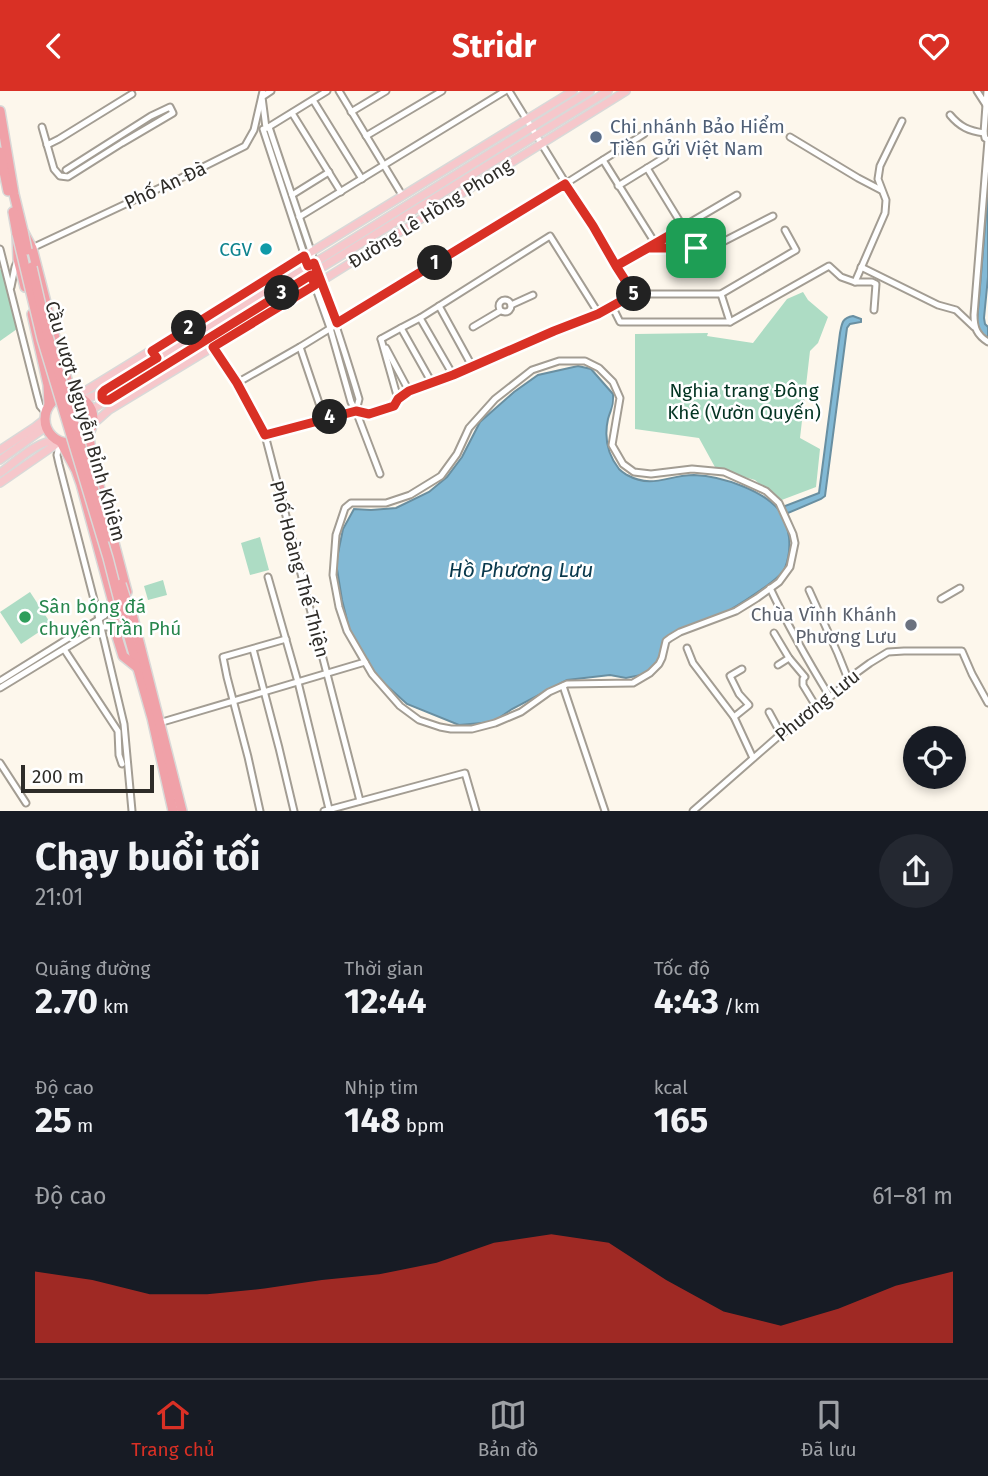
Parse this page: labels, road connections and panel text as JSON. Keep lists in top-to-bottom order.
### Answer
{
  "streets": {
    "highway": ["Cầu vượt Nguyễn Bỉnh Khiêm"],
    "main road": ["Đường Lê Hồng Phong"],
    "street": ["Phố An Đà", "Phố Hoàng Thế Thiện", "Phương Lưu"]
  },
  "crossings": [
    ["Đường Lê Hồng Phong", "Phố Hoàng Thế Thiện"]
  ],
  "water": ["Hồ Phương Lưu"],
  "parks": ["Nghia trang Đông Khê (Vườn Quyến)"],
  "places": [
    "Chi nhánh Bảo Hiểm Tiền Gửi Việt Nam",
    "CGV",
    "Sân bóng đá chuyên Trần Phú",
    "Chùa Vĩnh Khánh Phương Lưu"
  ],
  "scale_bar": "200 m",
  "page": {
    "header": "Stridr",
    "pins": [
      "1",
      "3",
      "5",
      "2",
      "4"
    ],
    "scale": "200 m",
    "heading": ["Chạy buổi tối", "21:01"],
    "stats": [
      ["Quãng đường", "2.70 km"],
      ["Thời gian", "12:44"],
      ["Tốc độ", "4:43 /km"],
      ["Độ cao", "25 m"],
      ["Nhịp tim", "148 bpm"],
      ["kcal", "165"]
    ],
    "chart": ["Độ cao", "61–81 m"],
    "tabs": ["Trang chủ", "Bản đồ", "Đã lưu"]
  }
}
